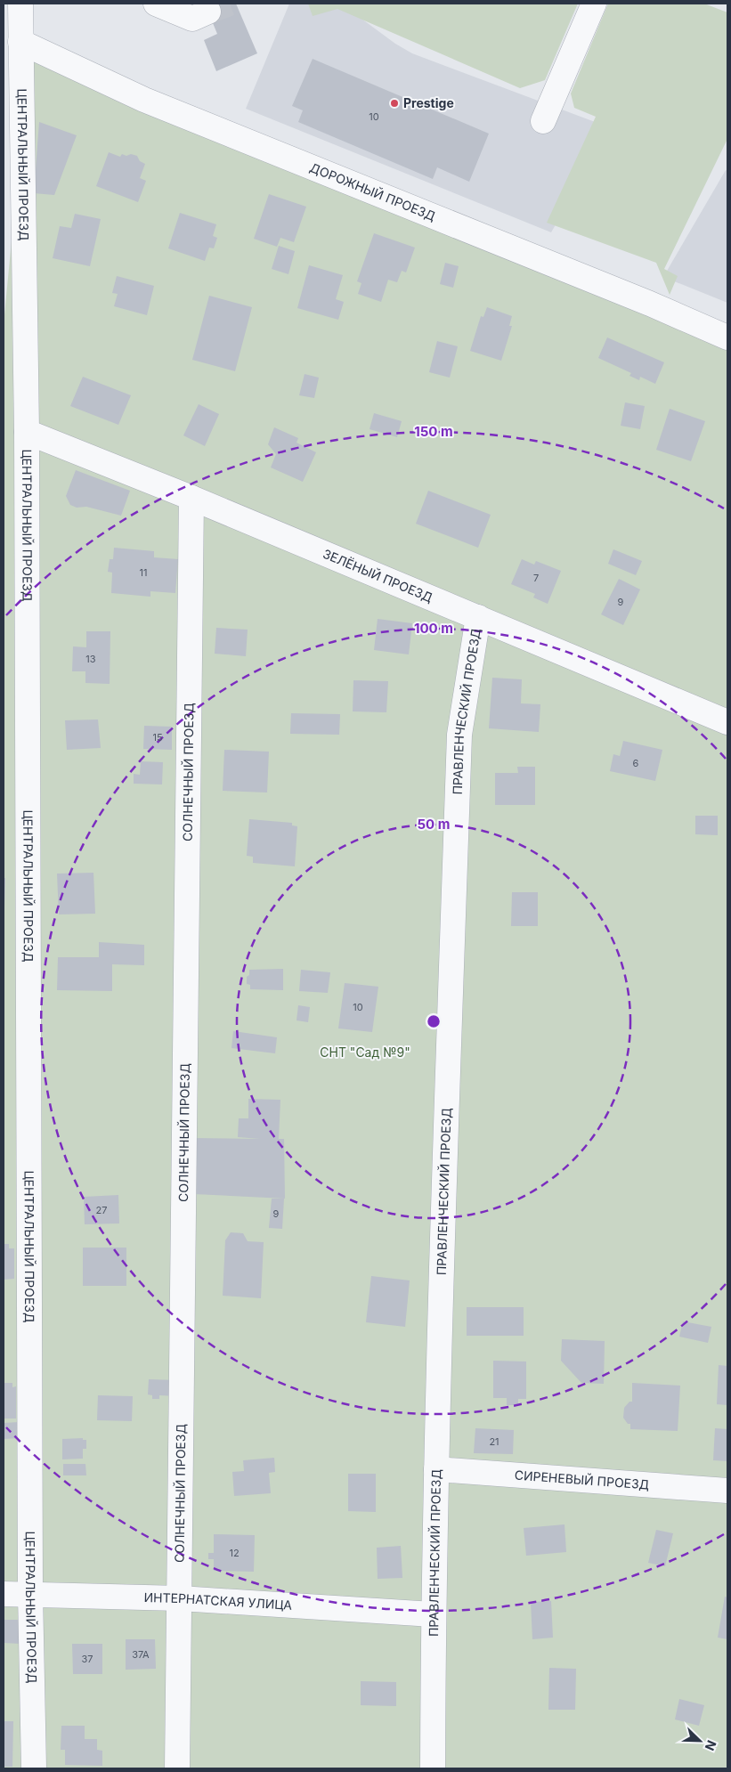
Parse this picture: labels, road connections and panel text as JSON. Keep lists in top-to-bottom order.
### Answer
{
  "streets": {
    "street": [
      "ЦЕНТРАЛЬНЫЙ ПРОЕЗД",
      "ДОРОЖНЫЙ ПРОЕЗД",
      "ЗЕЛЁНЫЙ ПРОЕЗД",
      "ПРАВЛЕНЧЕСКИЙ ПРОЕЗД",
      "СОЛНЕЧНЫЙ ПРОЕЗД",
      "СИРЕНЕВЫЙ ПРОЕЗД",
      "ИНТЕРНАТСКАЯ УЛИЦА"
    ]
  },
  "crossings": [
    ["ЦЕНТРАЛЬНЫЙ ПРОЕЗД", "ДОРОЖНЫЙ ПРОЕЗД"],
    ["ЦЕНТРАЛЬНЫЙ ПРОЕЗД", "ЗЕЛЁНЫЙ ПРОЕЗД"],
    ["ЦЕНТРАЛЬНЫЙ ПРОЕЗД", "ИНТЕРНАТСКАЯ УЛИЦА"],
    ["ЗЕЛЁНЫЙ ПРОЕЗД", "ПРАВЛЕНЧЕСКИЙ ПРОЕЗД"],
    ["ЗЕЛЁНЫЙ ПРОЕЗД", "СОЛНЕЧНЫЙ ПРОЕЗД"],
    ["ПРАВЛЕНЧЕСКИЙ ПРОЕЗД", "СИРЕНЕВЫЙ ПРОЕЗД"],
    ["ПРАВЛЕНЧЕСКИЙ ПРОЕЗД", "ИНТЕРНАТСКАЯ УЛИЦА"],
    ["СОЛНЕЧНЫЙ ПРОЕЗД", "ИНТЕРНАТСКАЯ УЛИЦА"]
  ],
  "parks": ["СНТ \"Сад №9\""],
  "places": ["Prestige"],
  "house_numbers": [
    "10",
    "11",
    "7",
    "9",
    "13",
    "15",
    "6",
    "10",
    "27",
    "9",
    "21",
    "12",
    "37А",
    "37"
  ],
  "north": "bottom right",
  "rings": ["150 m", "100 m", "50 m"]
}
